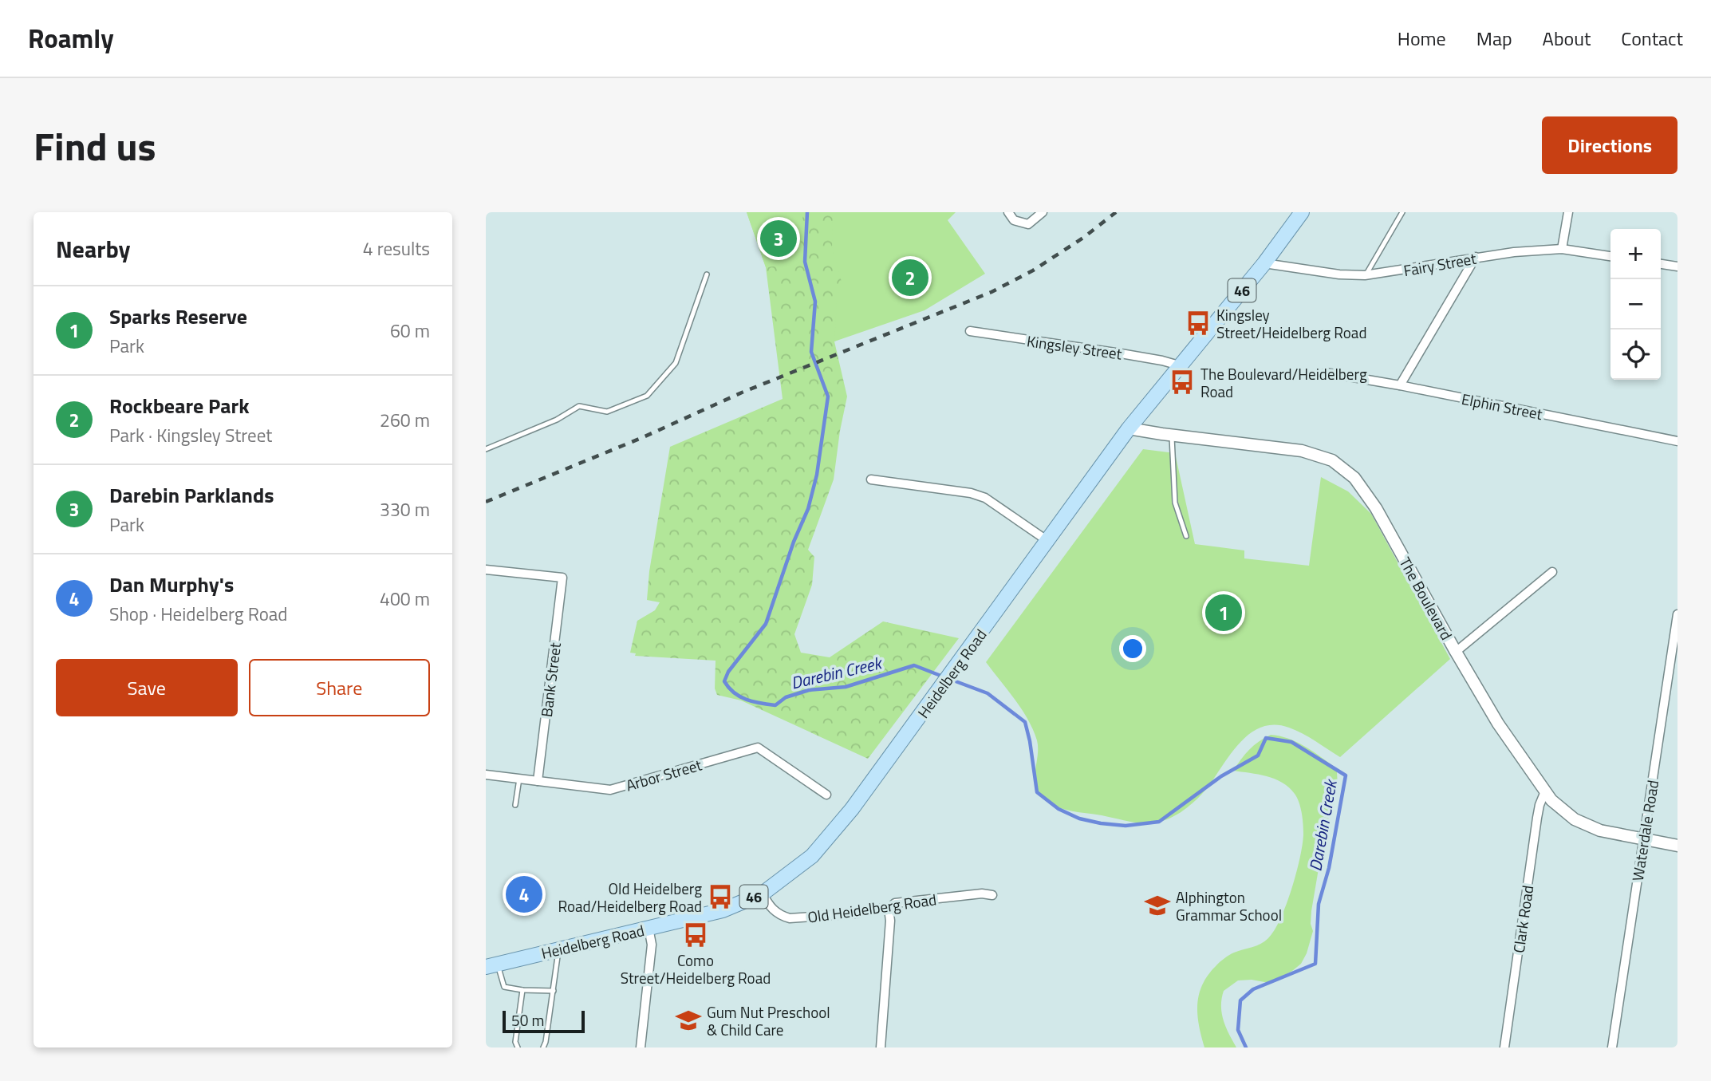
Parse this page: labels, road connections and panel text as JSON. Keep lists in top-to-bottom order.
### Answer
{
  "streets": {
    "main road": ["46", "Heidelberg Road"],
    "street": [
      "Fairy Street",
      "Kingsley Street",
      "Elphin Street",
      "The Boulevard",
      "Bank Street",
      "Arbor Street",
      "Waterdale Road",
      "Old Heidelberg Road",
      "Clark Road"
    ]
  },
  "crossings": [
    ["Fairy Street", "Heidelberg Road"],
    ["Kingsley Street", "Heidelberg Road"],
    ["The Boulevard", "Heidelberg Road"],
    ["The Boulevard", "Waterdale Road"],
    ["The Boulevard", "Clark Road"],
    ["Heidelberg Road", "Old Heidelberg Road"],
    ["Bank Street", "Arbor Street"]
  ],
  "water": ["Darebin Creek"],
  "places": {
    "bus stop": [
      "Kingsley Street/Heidelberg Road",
      "The Boulevard/Heidelberg Road",
      "Old Heidelberg Road/Heidelberg Road",
      "Como Street/Heidelberg Road"
    ],
    "school or university": ["Alphington Grammar School", "Gum Nut Preschool & Child Care"]
  },
  "scale_bar": "50 m",
  "page": {
    "header": "Roamly",
    "nav": [
      "Home",
      "Map",
      "About",
      "Contact"
    ],
    "title": "Find us",
    "buttons": [
      "Directions",
      ["Save", "Share"]
    ],
    "heading": ["Nearby", "4 results"],
    "pins": [
      "3",
      "2",
      "1",
      "4"
    ],
    "map_buttons": ["+", "−"],
    "list": [
      {
        "mark": "1",
        "name": "Sparks Reserve",
        "note": "Park",
        "value": "60 m"
      },
      {
        "mark": "2",
        "name": "Rockbeare Park",
        "note": "Park · Kingsley Street",
        "value": "260 m"
      },
      {
        "mark": "3",
        "name": "Darebin Parklands",
        "note": "Park",
        "value": "330 m"
      },
      {
        "mark": "4",
        "name": "Dan Murphy's",
        "note": "Shop · Heidelberg Road",
        "value": "400 m"
      }
    ],
    "scale": "50 m"
  }
}
